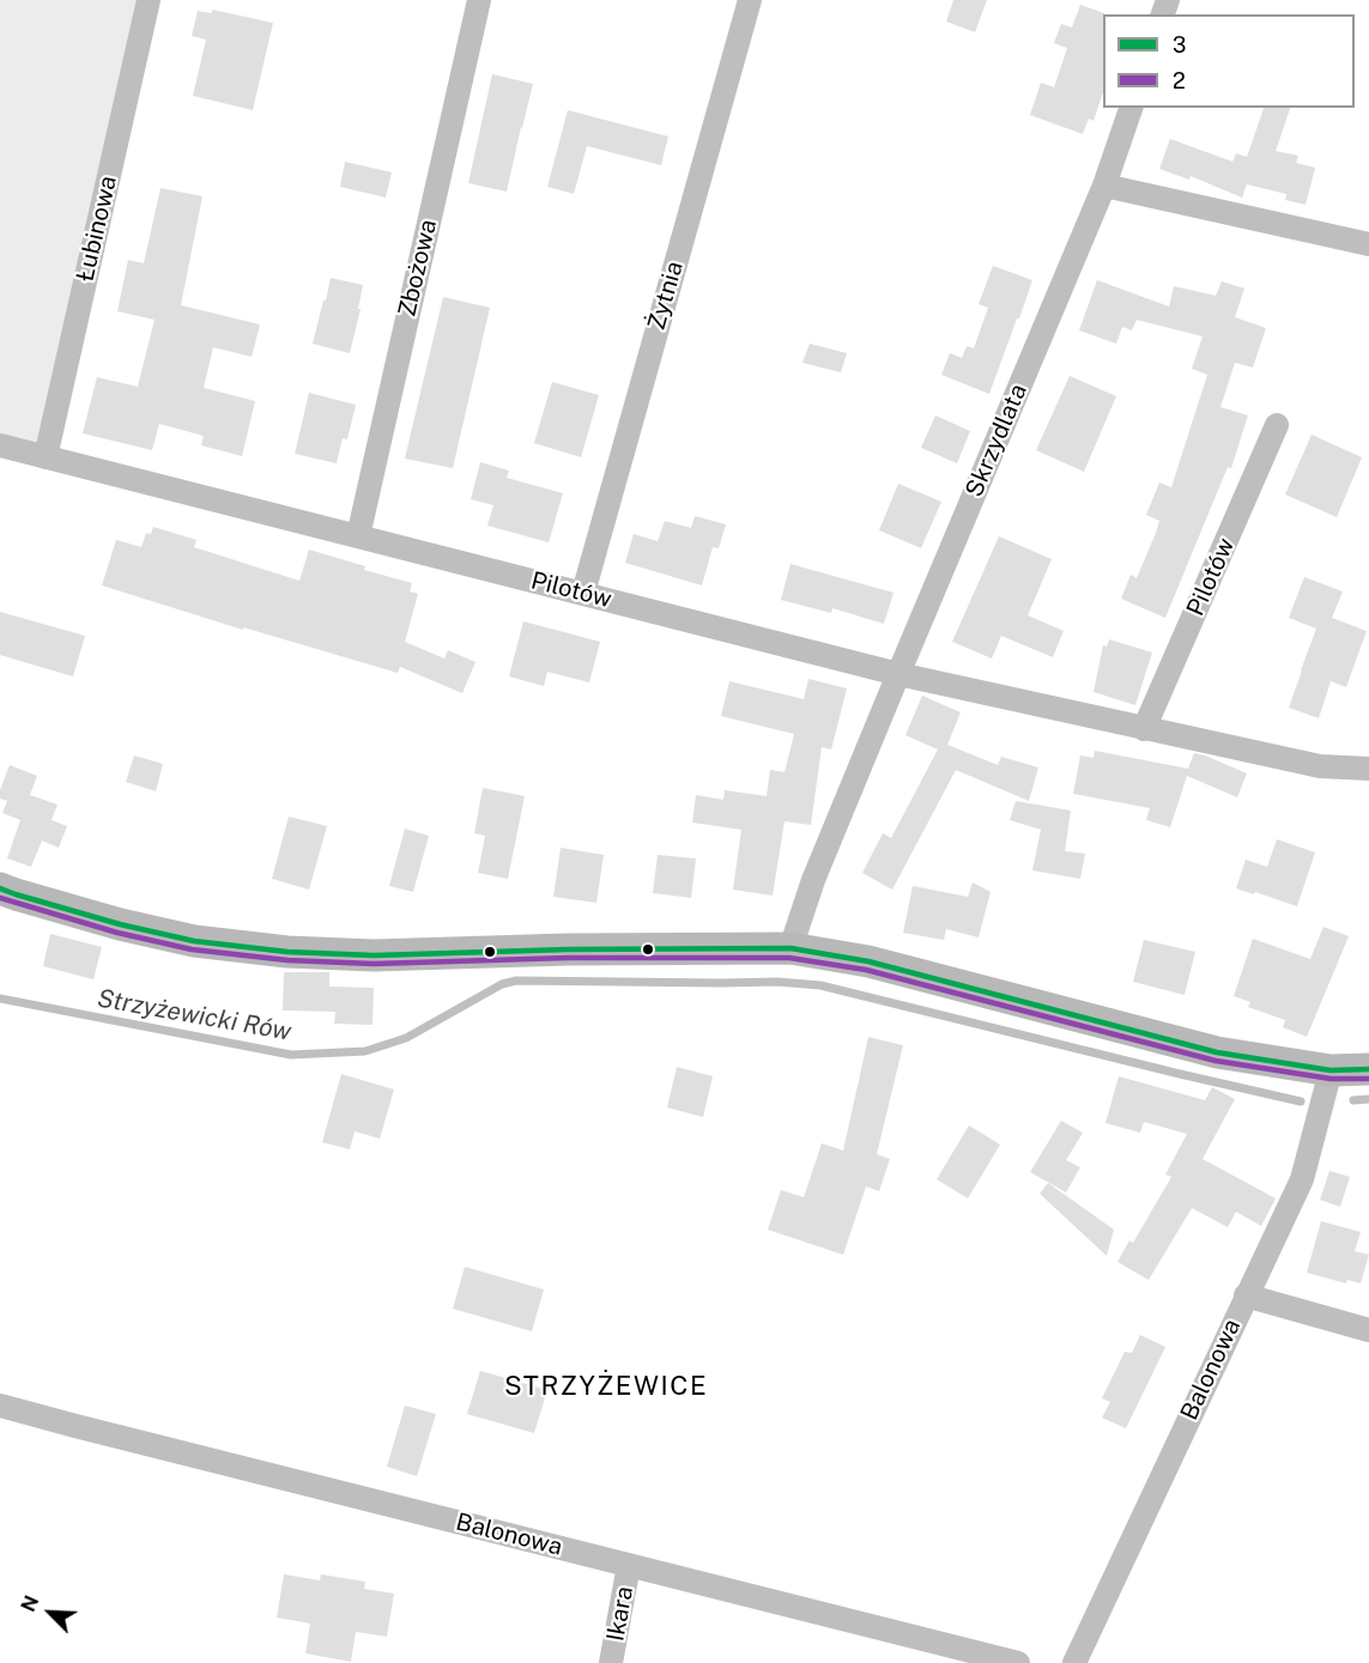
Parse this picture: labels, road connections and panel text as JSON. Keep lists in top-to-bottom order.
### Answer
{
  "streets": {
    "street": [
      "Łubinowa",
      "Zbożowa",
      "Żytnia",
      "Skrzydlata",
      "Pilotów",
      "Balonowa",
      "Ikara"
    ]
  },
  "crossings": [
    ["Łubinowa", "Pilotów"],
    ["Zbożowa", "Pilotów"],
    ["Żytnia", "Pilotów"],
    ["Skrzydlata", "Pilotów"],
    ["Balonowa", "Ikara"]
  ],
  "districts": ["STRZYŻEWICE"],
  "water": ["Strzyżewicki Rów"],
  "lines": ["transit line 3", "transit line 2"],
  "legend": ["3", "2"],
  "north": "top left"
}
